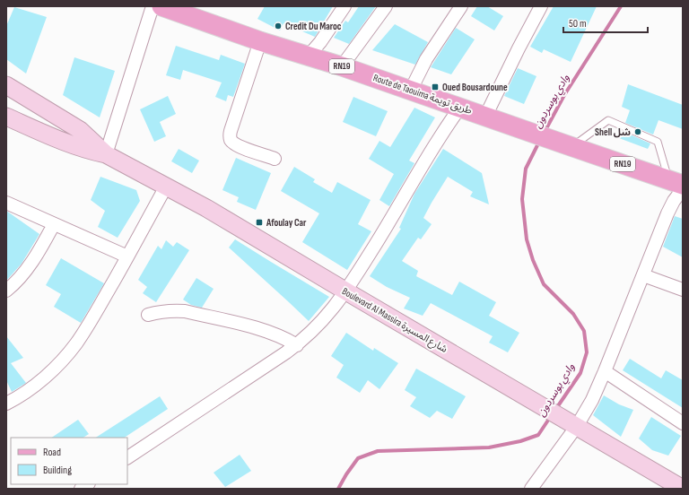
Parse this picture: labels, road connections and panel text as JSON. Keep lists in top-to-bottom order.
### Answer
{
  "streets": {
    "main road": ["RN19", "Route de Taouima طريق تويمة", "Boulevard Al Massira شارع المسيرة"]
  },
  "water": ["وادي بوسردون"],
  "places": {
    "other": ["Credit Du Maroc", "Shell شل"],
    "transit": ["Oued Bousardoune", "Afoulay Car"]
  },
  "legend": ["Road", "Building"],
  "scale_bar": "50 m"
}
